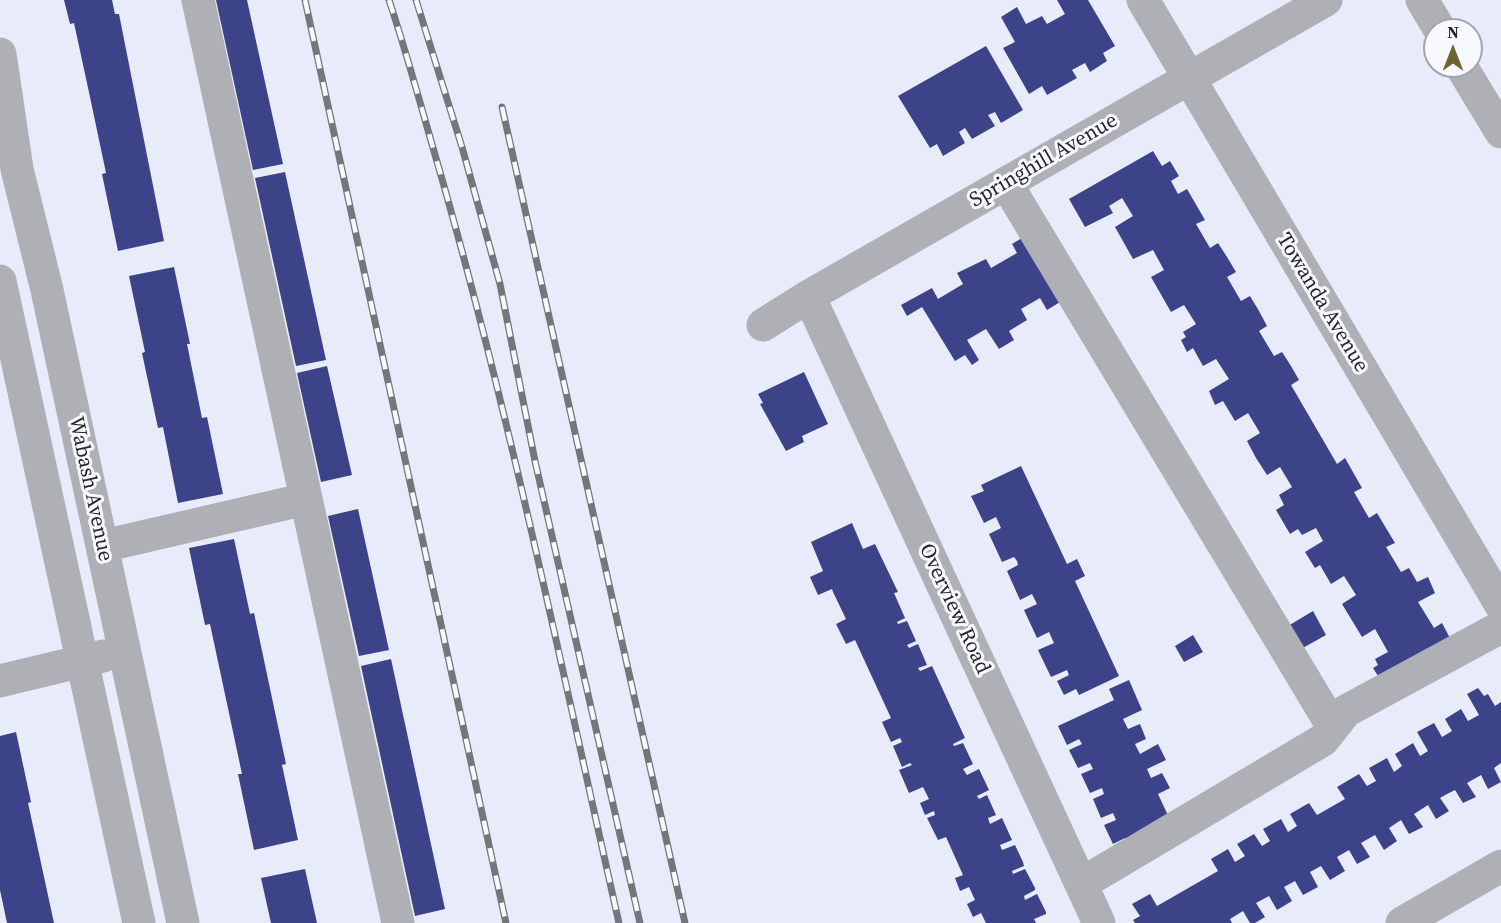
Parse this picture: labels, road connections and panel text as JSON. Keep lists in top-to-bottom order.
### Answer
{
  "streets": {
    "street": [
      "Springhill Avenue",
      "Towanda Avenue",
      "Wabash Avenue",
      "Overview Road"
    ]
  },
  "crossings": [
    ["Springhill Avenue", "Towanda Avenue"],
    ["Springhill Avenue", "Overview Road"]
  ],
  "north": "top"
}
